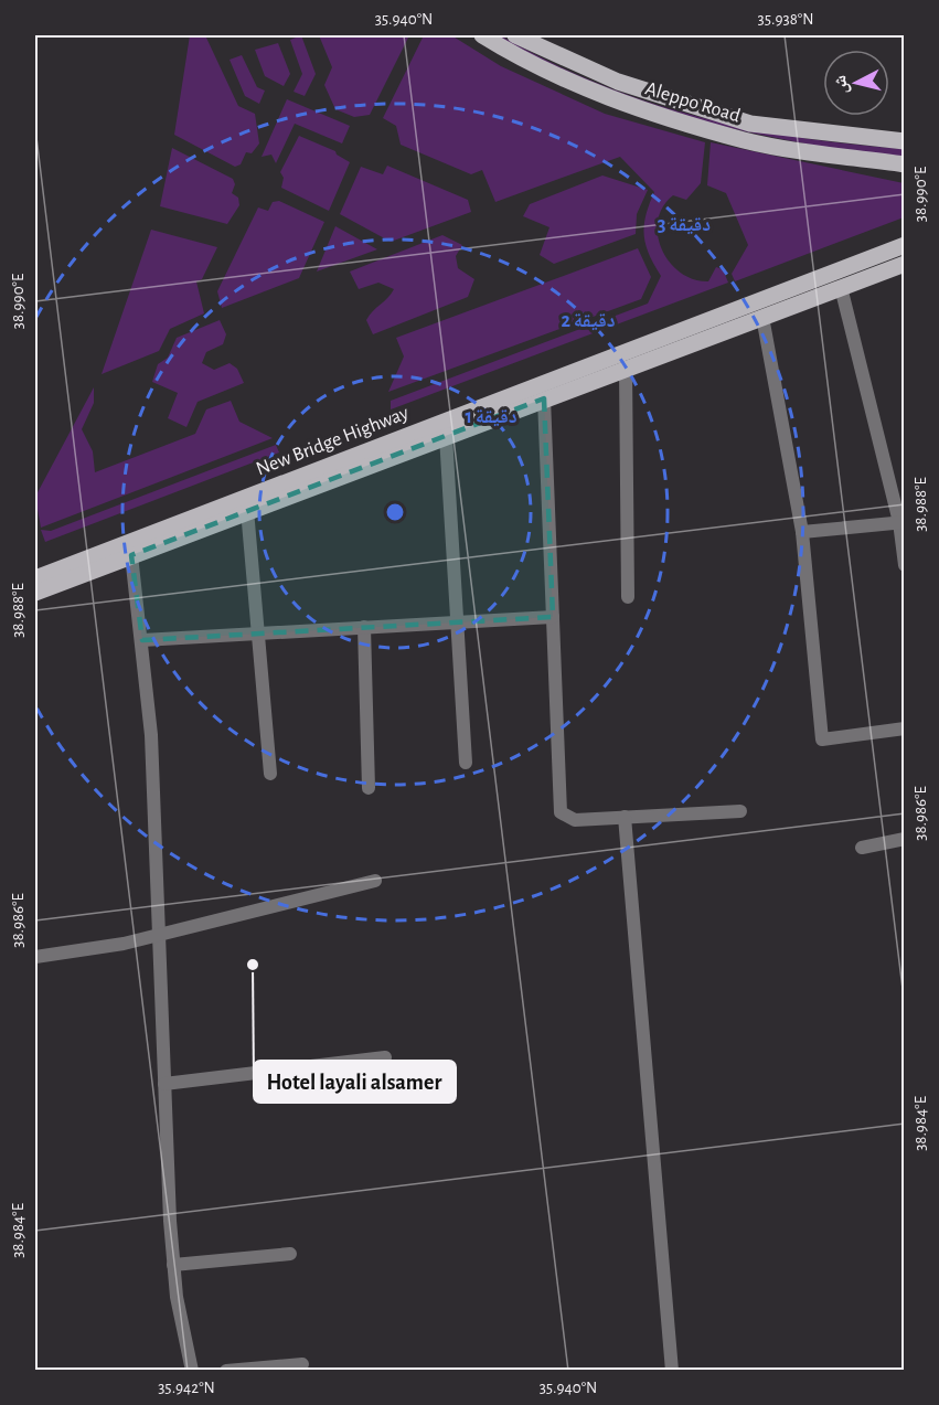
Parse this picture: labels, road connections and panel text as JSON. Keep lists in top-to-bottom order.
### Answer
{
  "streets": {
    "main road": ["Aleppo Road", "New Bridge Highway"]
  },
  "places": ["Hotel layali alsamer"],
  "north": "left",
  "coordinates": [
    "35.940°N",
    "35.938°N",
    "38.990°E",
    "38.988°E",
    "38.986°E",
    "38.984°E",
    "35.942°N"
  ],
  "rings": ["3 دقيقة", "2 دقيقة", "1 دقيقة"]
}
